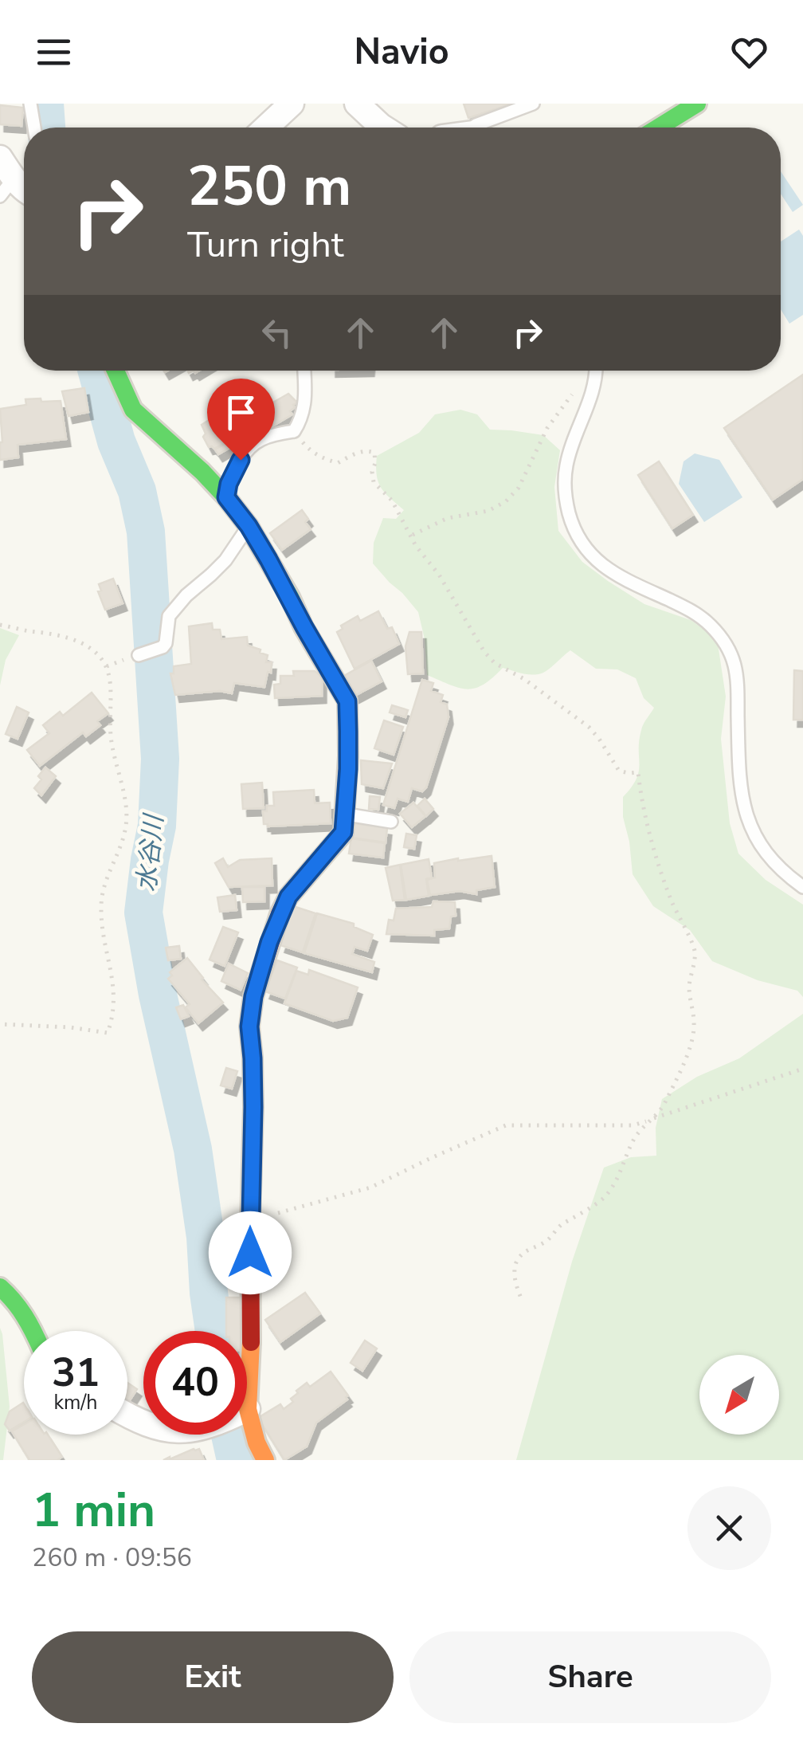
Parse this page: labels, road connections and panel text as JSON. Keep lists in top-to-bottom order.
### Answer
{
  "water": ["水谷川"],
  "north": "bottom left",
  "page": {
    "header": "Navio",
    "turn": ["250 m", "Turn right"],
    "speed": "31 km/h",
    "limit": "40",
    "heading": ["1 min", "260 m · 09:56"],
    "buttons": ["Exit", "Share"]
  }
}
